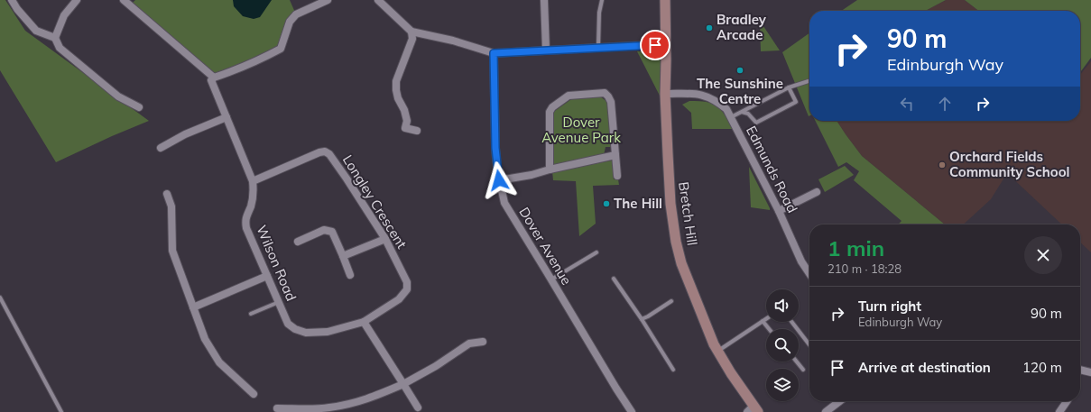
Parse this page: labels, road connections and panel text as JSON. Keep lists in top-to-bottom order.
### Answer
{
  "streets": {
    "street": [
      "Edmunds Road",
      "Longley Crescent",
      "Bretch Hill",
      "Dover Avenue",
      "Wilson Road"
    ]
  },
  "crossings": [
    ["Edmunds Road", "Bretch Hill"],
    ["Longley Crescent", "Wilson Road"]
  ],
  "parks": ["Dover Avenue Park"],
  "places": [
    "Bradley Arcade",
    "The Sunshine Centre",
    "Orchard Fields Community School",
    "The Hill"
  ],
  "page": {
    "turn": ["90 m", "Edinburgh Way"],
    "heading": ["1 min", "210 m · 18:28"],
    "list": [
      {
        "name": "Turn right",
        "note": "Edinburgh Way",
        "value": "90 m"
      },
      {
        "name": "Arrive at destination",
        "value": "120 m"
      }
    ]
  }
}
